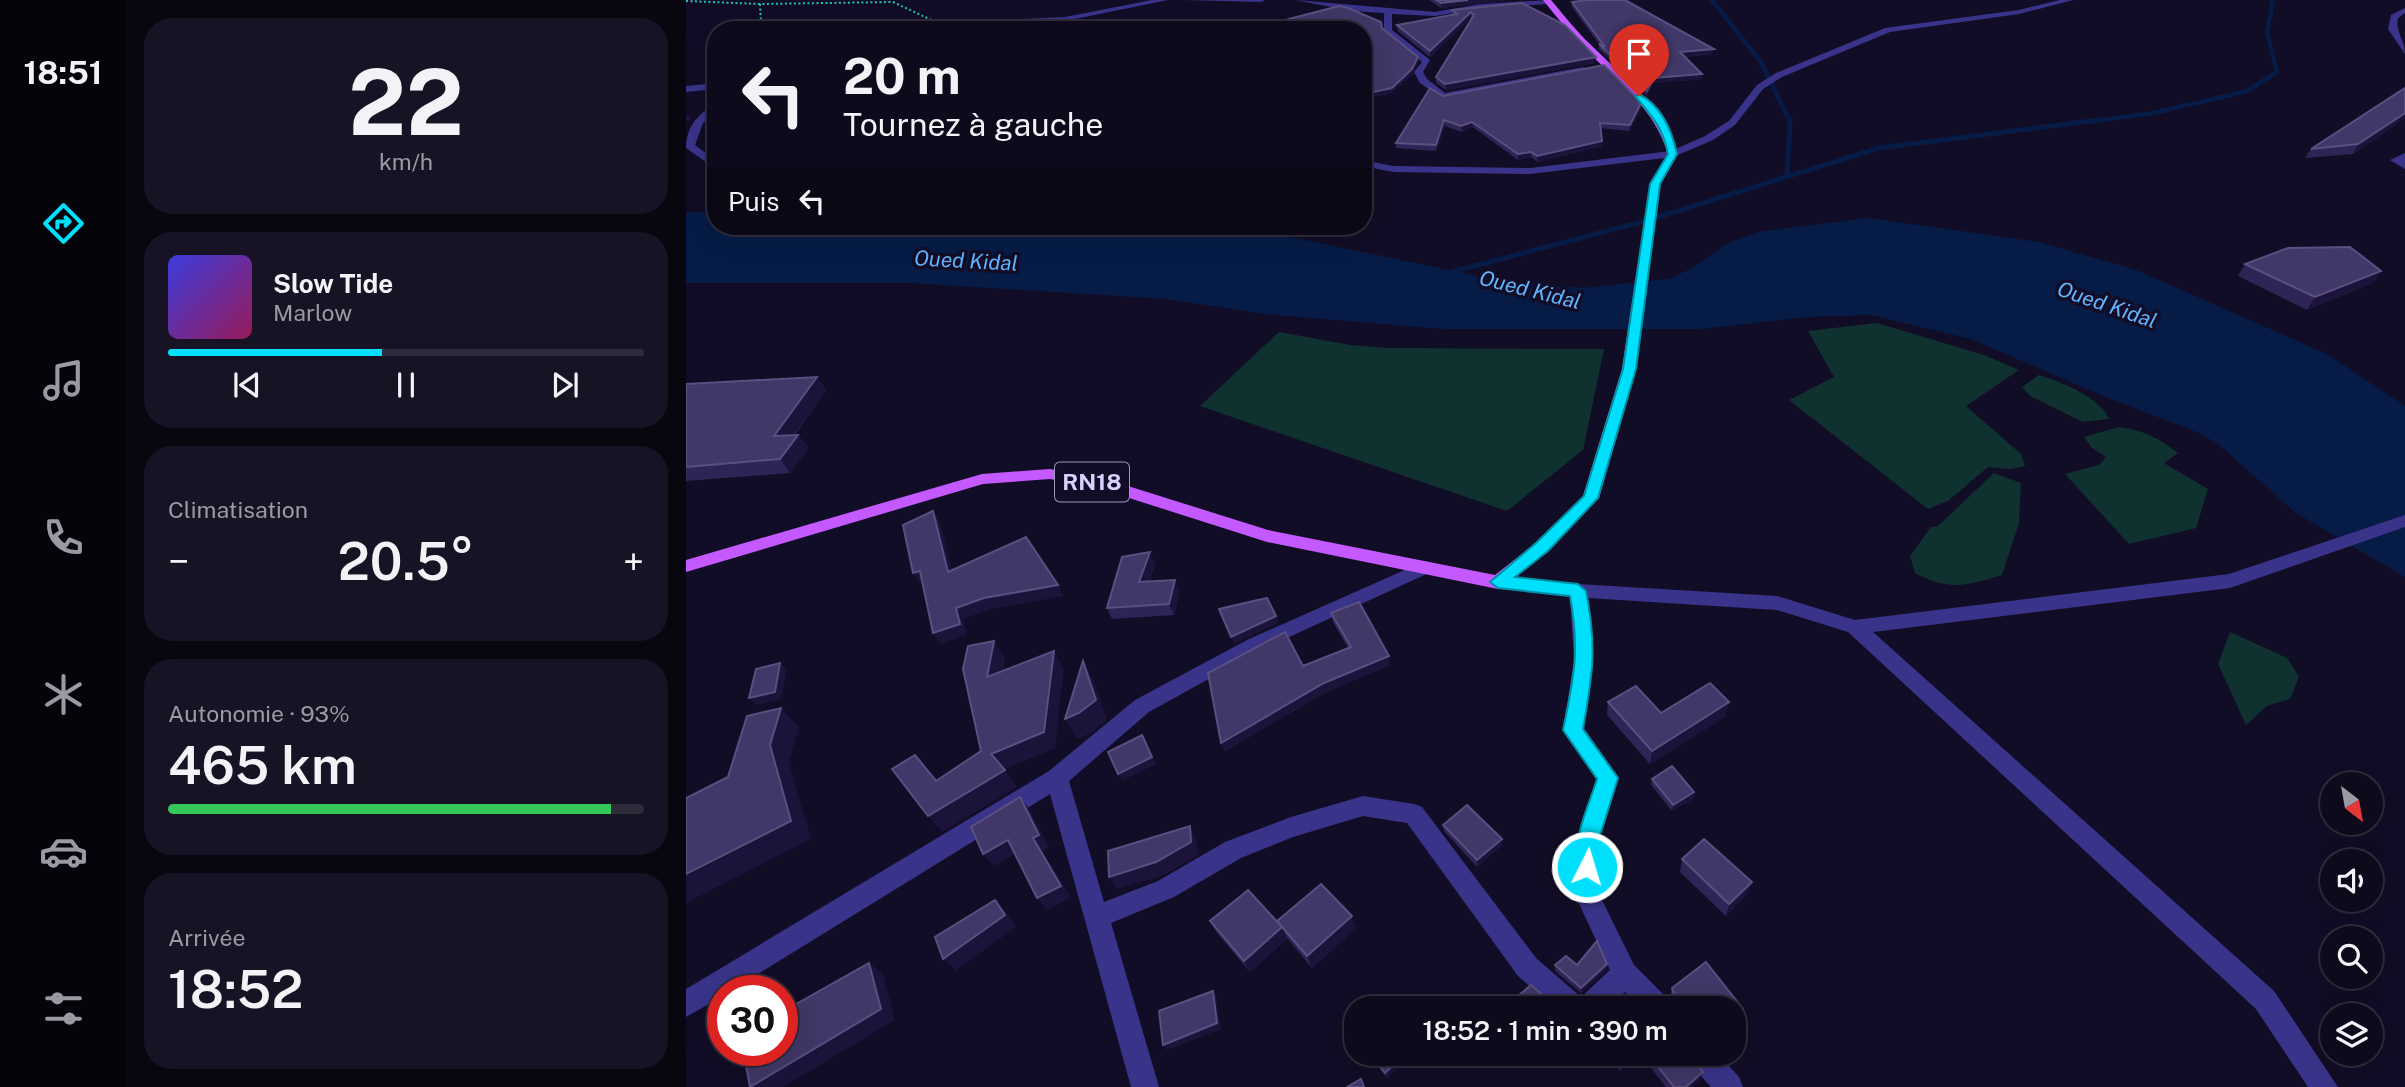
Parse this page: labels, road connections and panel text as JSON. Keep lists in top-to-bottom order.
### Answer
{
  "streets": {
    "main road": ["RN18"]
  },
  "water": ["Oued Kidal"],
  "north": "bottom right",
  "page": {
    "tabs": "18:51",
    "tile": [
      ["22", "km/h"],
      "Climatisation",
      ["Autonomie · 93%", "465 km"],
      ["Arrivée", "18:52"]
    ],
    "turn": ["20 m", "Tournez à gauche"],
    "then": "Puis",
    "song": ["Slow Tide", "Marlow"],
    "heat": ["−", "20.5°", "+"],
    "limit": "30",
    "trip": "18:52 · 1 min · 390 m"
  }
}
